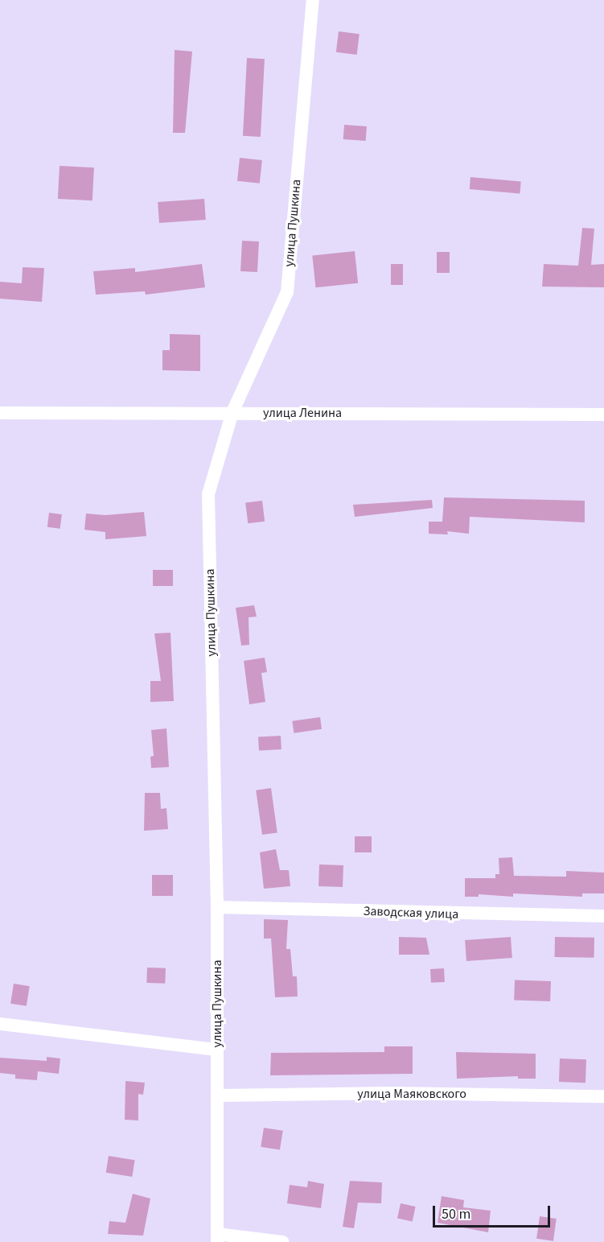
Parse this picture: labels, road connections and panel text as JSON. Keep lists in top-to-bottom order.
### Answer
{
  "streets": {
    "street": [
      "улица Пушкина",
      "улица Ленина",
      "Заводская улица",
      "улица Маяковского"
    ]
  },
  "crossings": [
    ["улица Пушкина", "улица Ленина"],
    ["улица Пушкина", "Заводская улица"],
    ["улица Пушкина", "улица Маяковского"]
  ],
  "scale_bar": "50 m"
}
